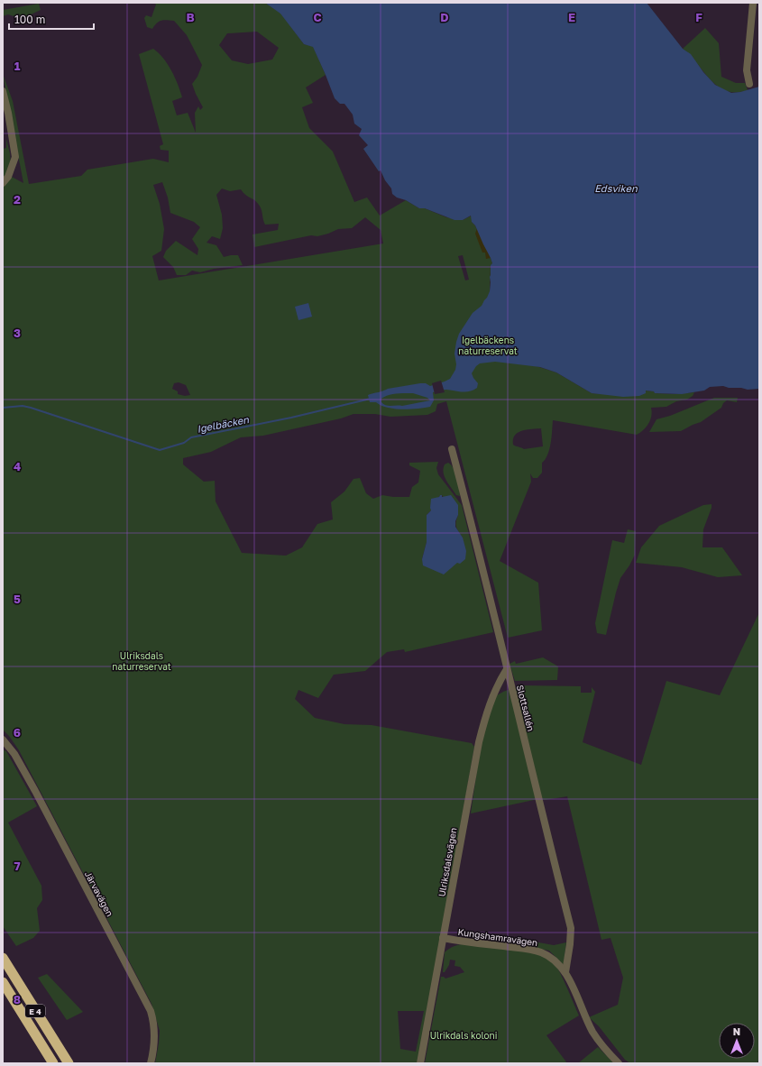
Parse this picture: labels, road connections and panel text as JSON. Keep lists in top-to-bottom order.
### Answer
{
  "streets": {
    "highway": ["E 4"],
    "street": [
      "Slottsallén",
      "Ulriksdalsvägen",
      "Järvavägen",
      "Kungshamravägen"
    ]
  },
  "crossings": [
    ["Slottsallén", "Ulriksdalsvägen"],
    ["Slottsallén", "Kungshamravägen"],
    ["Ulriksdalsvägen", "Kungshamravägen"]
  ],
  "water": ["Edsviken", "Igelbäcken"],
  "parks": ["Igelbäckens naturreservat", "Ulriksdals naturreservat", "Ulrikdals koloni"],
  "scale_bar": "100 m",
  "north": "top",
  "grid": {
    "columns": [
      "B",
      "C",
      "D",
      "E",
      "F"
    ],
    "rows": [
      "1",
      "2",
      "3",
      "4",
      "5",
      "6",
      "7",
      "8"
    ]
  }
}
